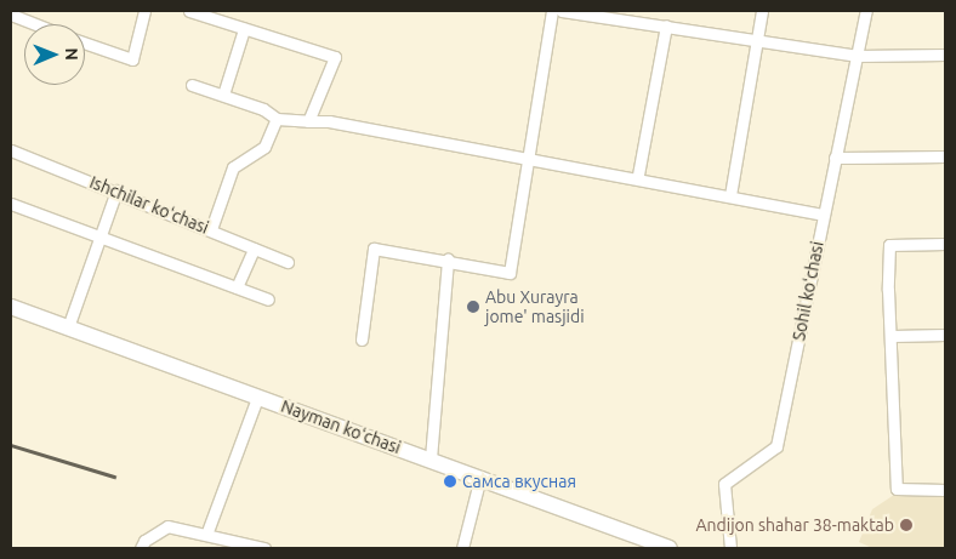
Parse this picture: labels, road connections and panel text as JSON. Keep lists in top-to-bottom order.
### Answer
{
  "streets": {
    "main road": ["Nayman koʻchasi"],
    "street": ["Ishchilar koʻchasi", "Sohil koʻchasi"]
  },
  "places": ["Abu Xurayra jome' masjidi", "Самса вкусная", "Andijon shahar 38-maktab"],
  "north": "right"
}
